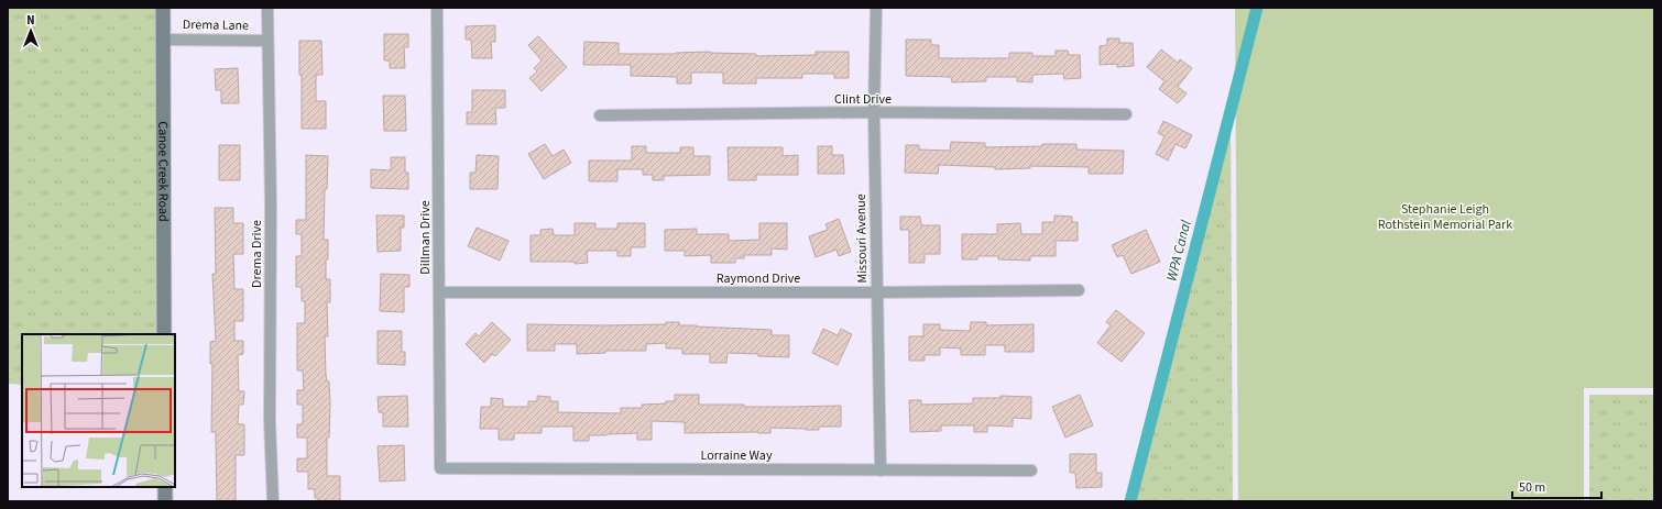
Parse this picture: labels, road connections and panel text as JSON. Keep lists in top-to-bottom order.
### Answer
{
  "streets": {
    "main road": ["Canoe Creek Road"],
    "street": [
      "Drema Lane",
      "Clint Drive",
      "Dillman Drive",
      "Missouri Avenue",
      "Drema Drive",
      "Raymond Drive",
      "Lorraine Way"
    ]
  },
  "crossings": [
    ["Drema Lane", "Canoe Creek Road"],
    ["Drema Lane", "Drema Drive"],
    ["Clint Drive", "Missouri Avenue"],
    ["Dillman Drive", "Raymond Drive"],
    ["Dillman Drive", "Lorraine Way"],
    ["Missouri Avenue", "Raymond Drive"],
    ["Missouri Avenue", "Lorraine Way"]
  ],
  "water": ["WPA Canal"],
  "parks": ["Stephanie Leigh Rothstein Memorial Park"],
  "scale_bar": "50 m",
  "north": "top"
}
